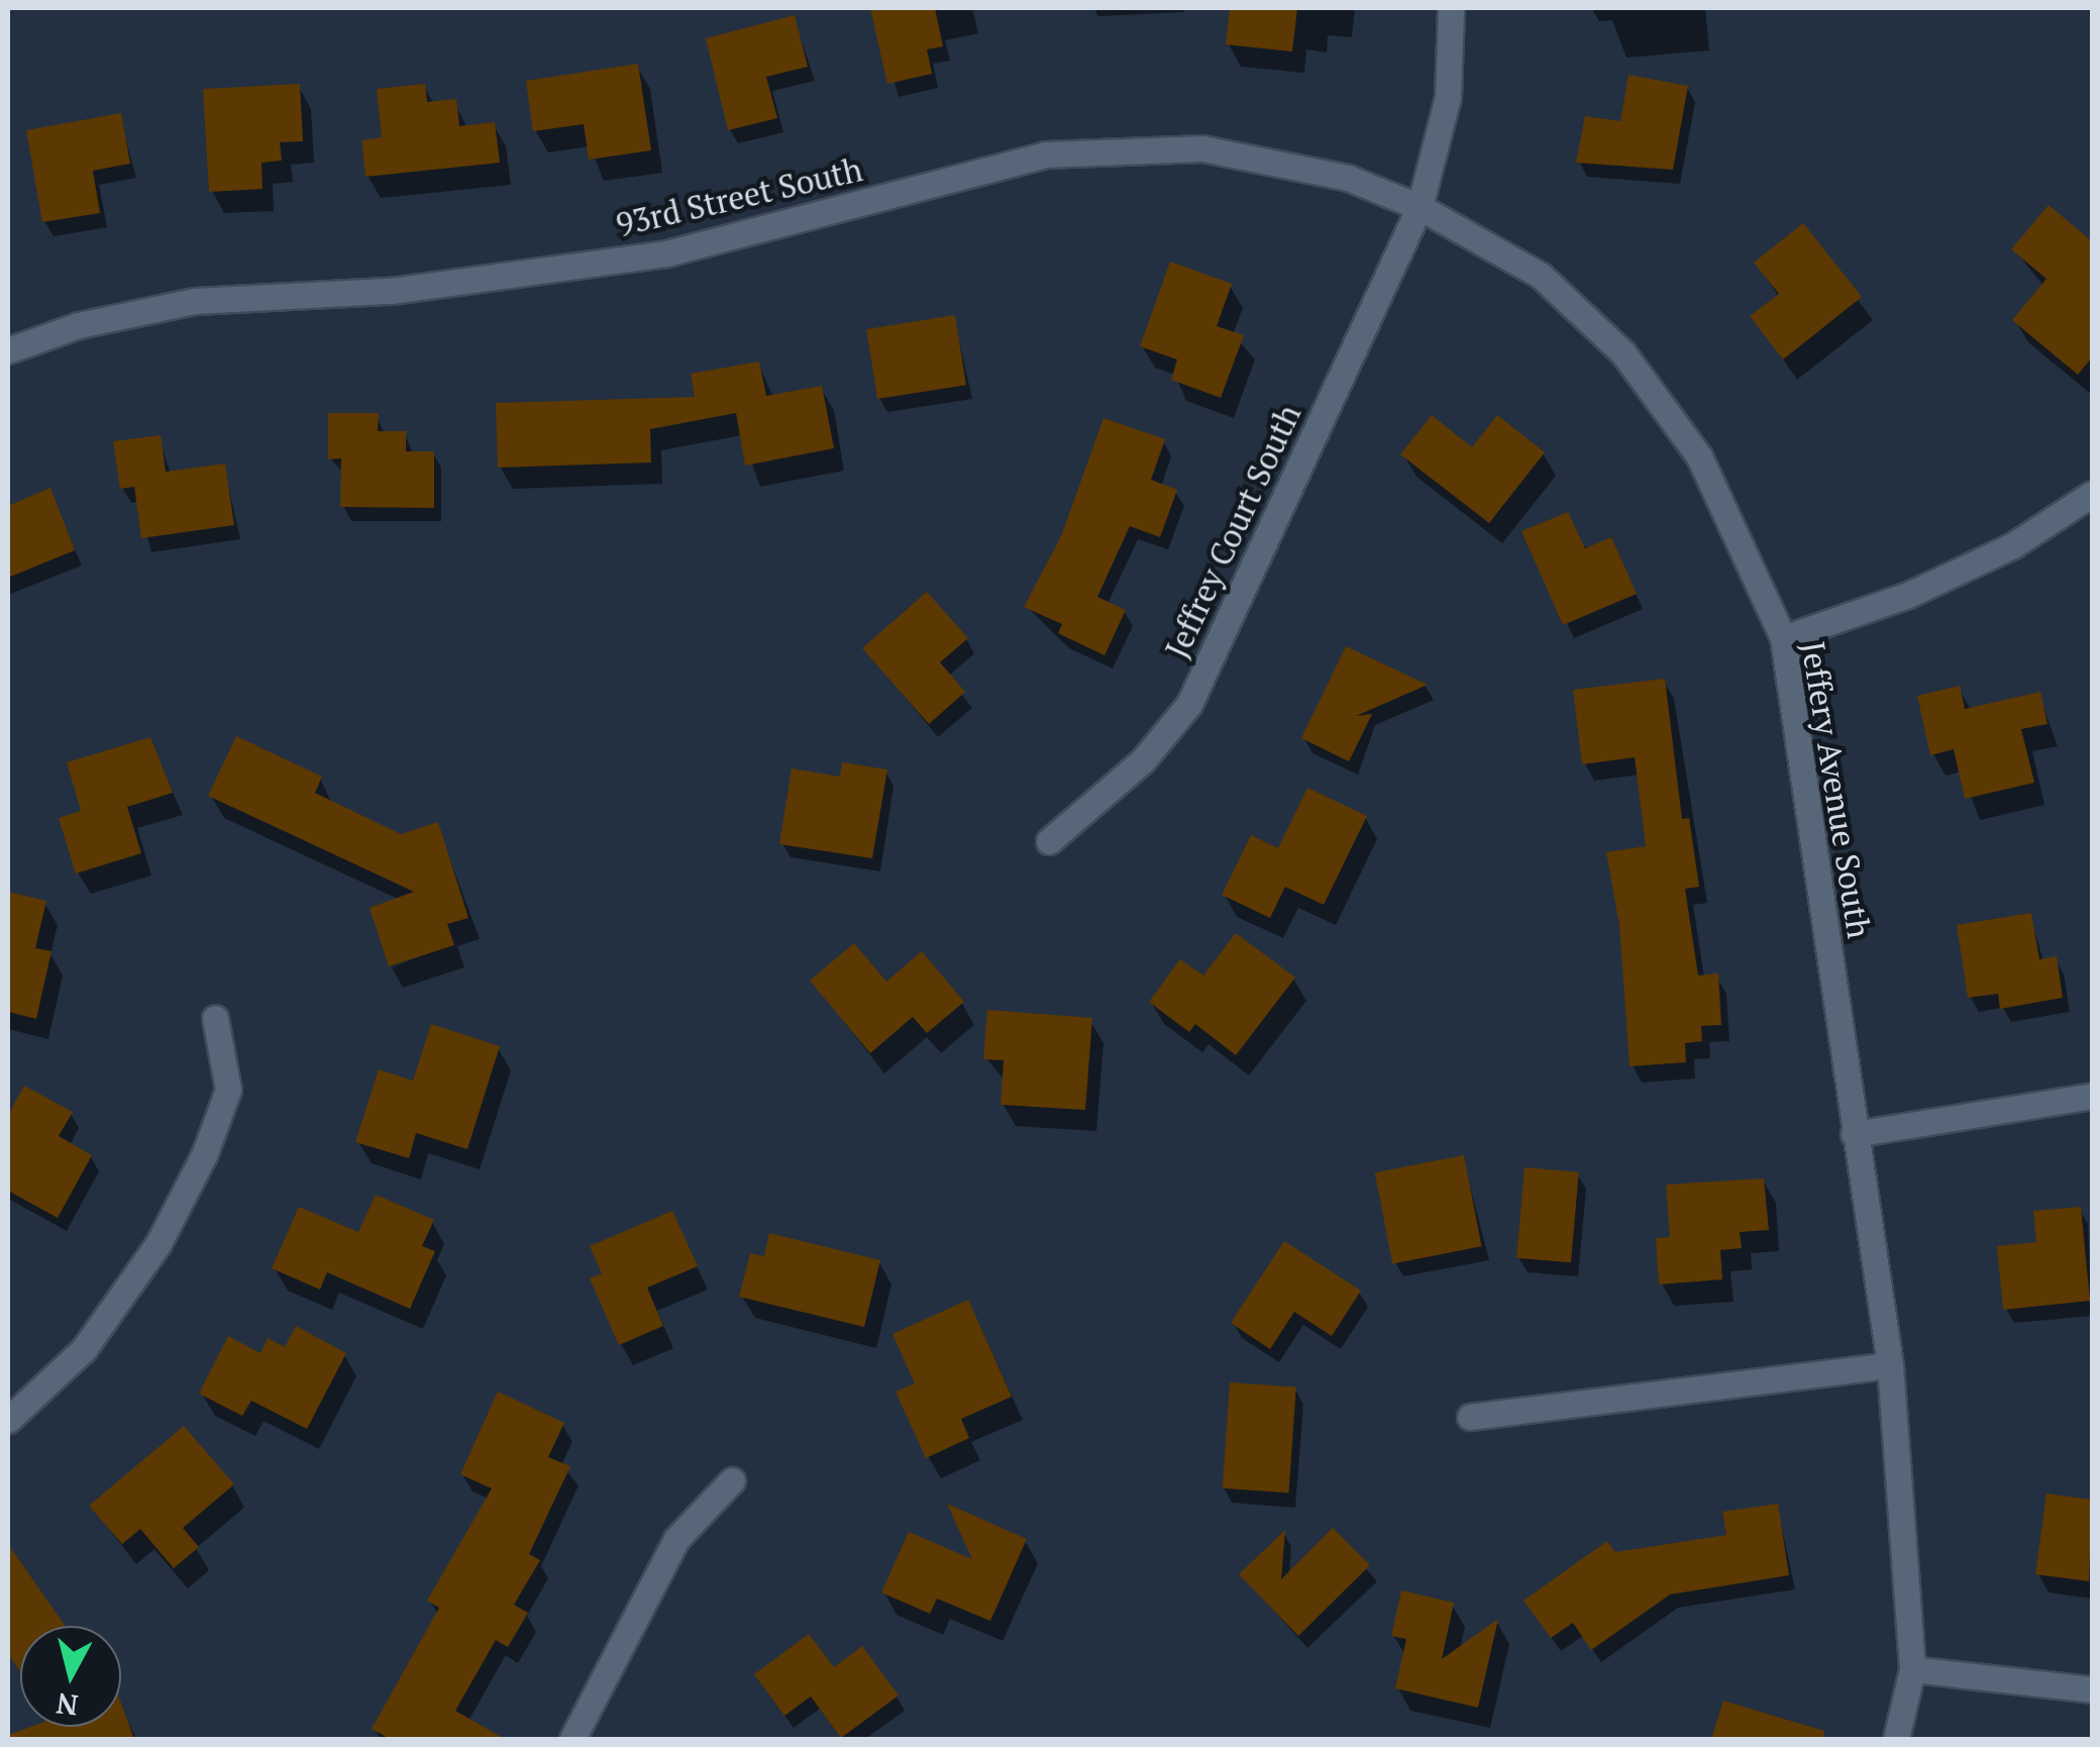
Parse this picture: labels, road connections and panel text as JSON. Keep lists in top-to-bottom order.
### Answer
{
  "streets": {
    "street": ["93rd Street South", "Jeffrey Court South", "Jeffery Avenue South"]
  },
  "crossings": [
    ["93rd Street South", "Jeffrey Court South"],
    ["93rd Street South", "Jeffery Avenue South"],
    ["Jeffrey Court South", "Jeffery Avenue South"]
  ],
  "north": "bottom"
}
